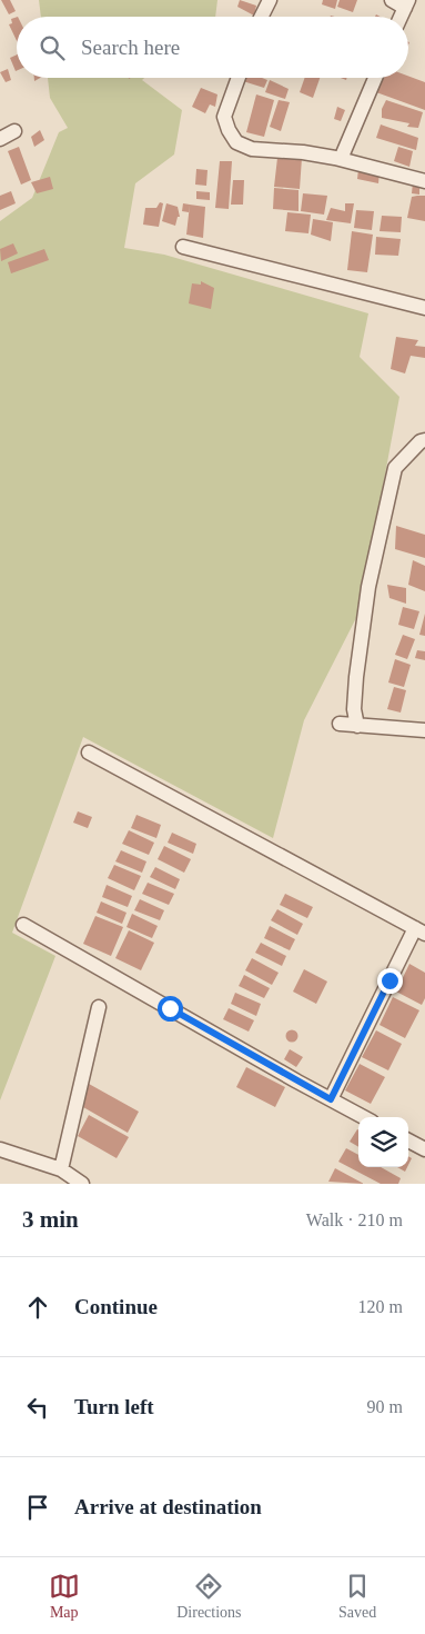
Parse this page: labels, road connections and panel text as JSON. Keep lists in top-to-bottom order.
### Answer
{
  "page": {
    "search": "Search here",
    "heading": ["3 min", "Walk · 210 m"],
    "list": [
      ["Continue", "120 m"],
      ["Turn left", "90 m"],
      "Arrive at destination"
    ],
    "nav": ["Map", "Directions", "Saved"]
  }
}
